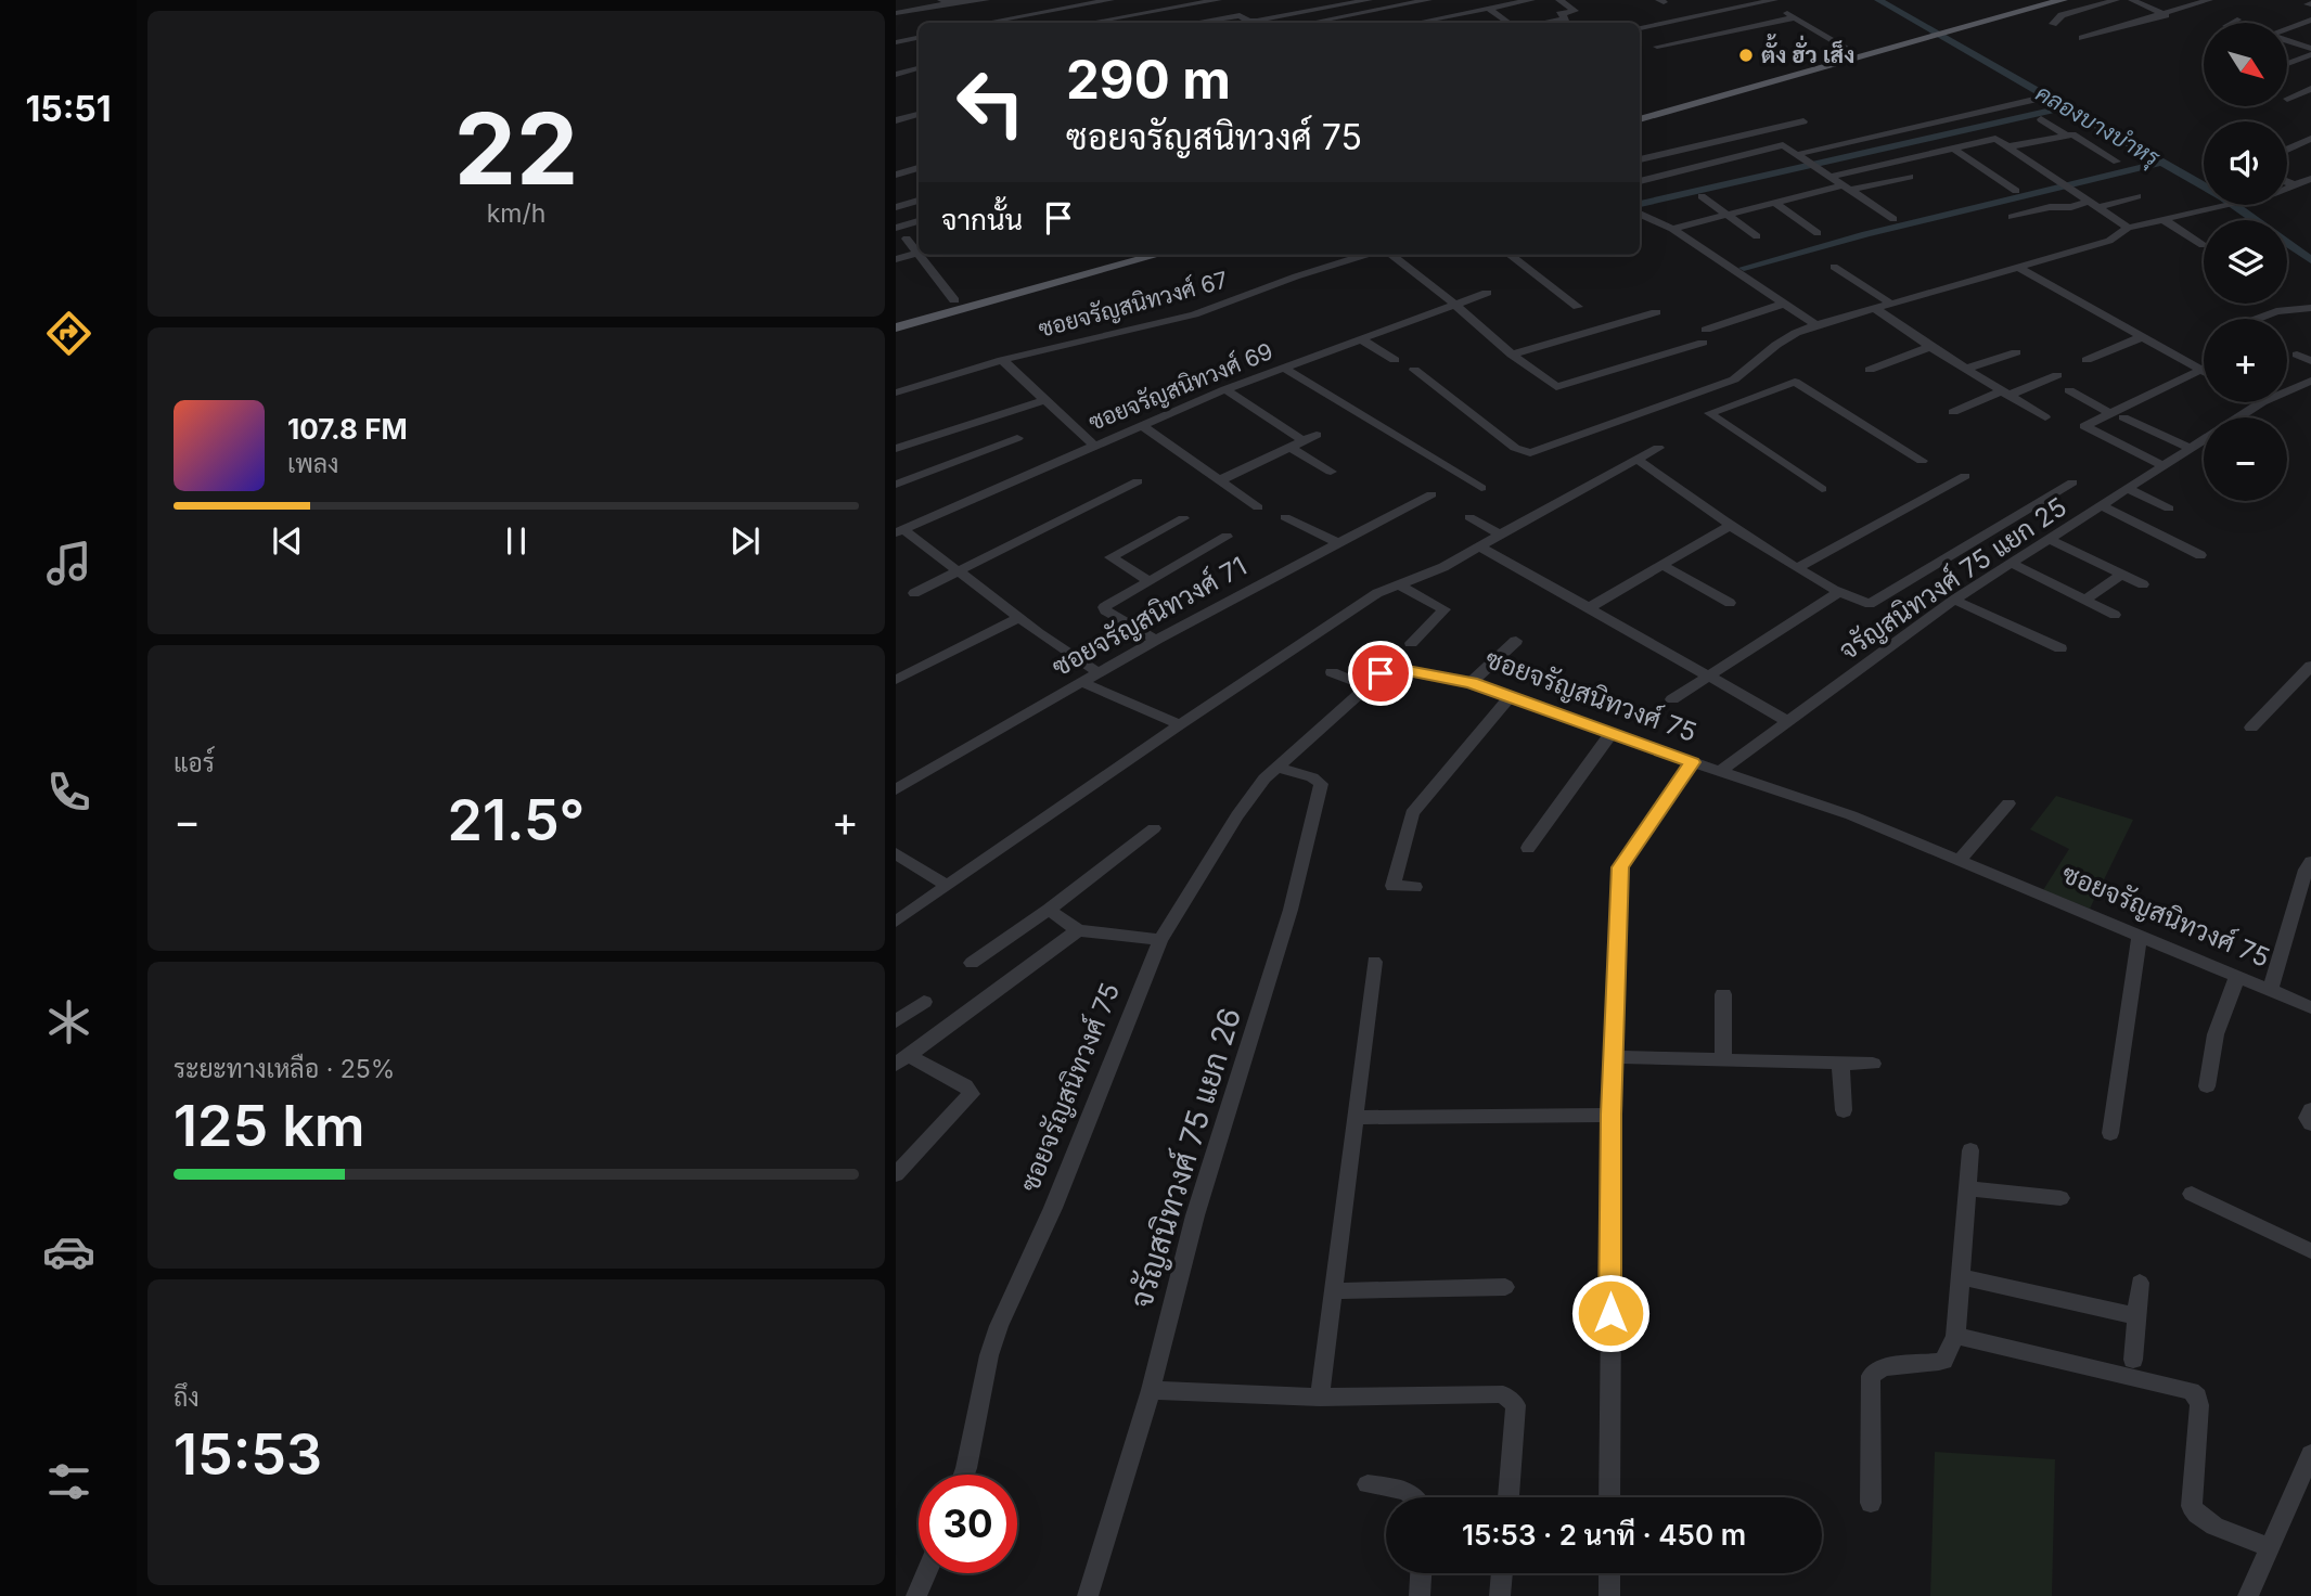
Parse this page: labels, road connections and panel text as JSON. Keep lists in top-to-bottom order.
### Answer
{
  "streets": {
    "street": [
      "ซอยจรัญสนิทวงศ์ 67",
      "ซอยจรัญสนิทวงศ์ 69",
      "จรัญสนิทวงศ์ 75 แยก 25",
      "ซอยจรัญสนิทวงศ์ 71",
      "ซอยจรัญสนิทวงศ์ 75",
      "จรัญสนิทวงศ์ 75 แยก 26"
    ]
  },
  "crossings": [
    ["จรัญสนิทวงศ์ 75 แยก 25", "ซอยจรัญสนิทวงศ์ 75"],
    ["ซอยจรัญสนิทวงศ์ 75", "จรัญสนิทวงศ์ 75 แยก 26"]
  ],
  "water": ["คลองบางบำหรุ"],
  "places": ["ตั้ง ฮั่ว เส็ง"],
  "north": "bottom right",
  "page": {
    "tabs": "15:51",
    "tile": [
      ["22", "km/h"],
      "แอร์",
      ["ระยะทางเหลือ · 25%", "125 km"],
      ["ถึง", "15:53"]
    ],
    "map_buttons": ["+", "−"],
    "turn": ["290 m", "ซอยจรัญสนิทวงศ์ 75"],
    "then": "จากนั้น",
    "song": ["107.8 FM", "เพลง"],
    "heat": ["−", "21.5°", "+"],
    "limit": "30",
    "trip": "15:53 · 2 นาที · 450 m"
  }
}
